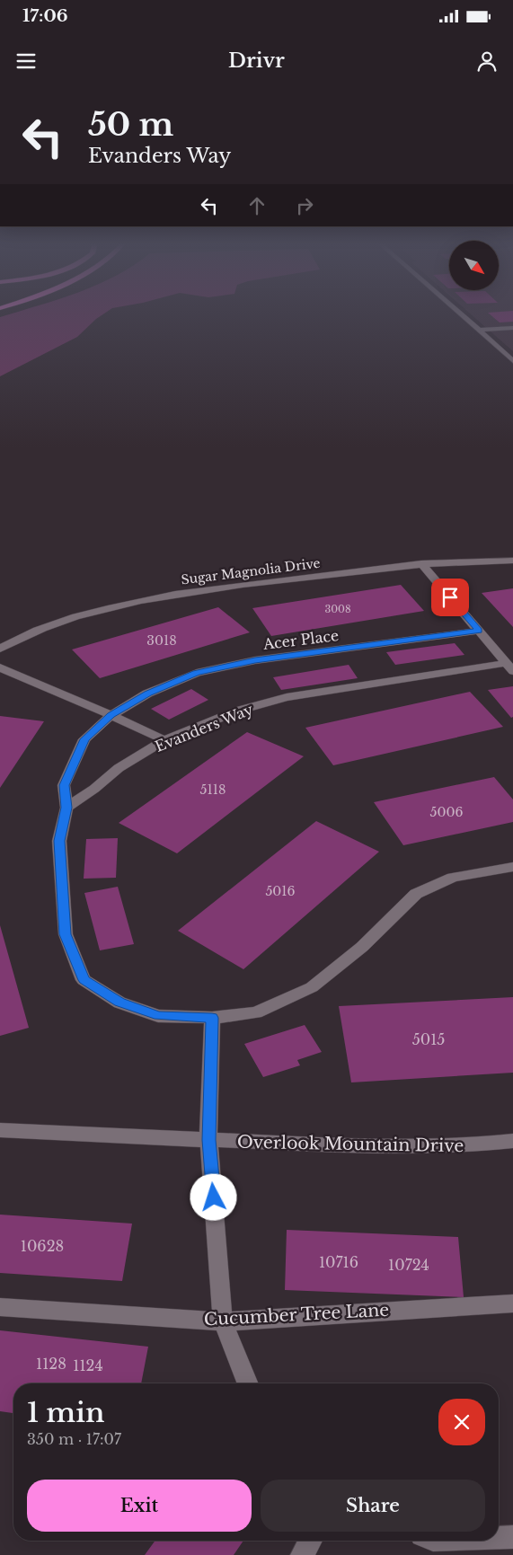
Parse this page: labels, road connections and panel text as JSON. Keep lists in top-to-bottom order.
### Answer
{
  "streets": {
    "street": [
      "Sugar Magnolia Drive",
      "Acer Place",
      "Evanders Way",
      "Overlook Mountain Drive",
      "Cucumber Tree Lane"
    ]
  },
  "crossings": [
    ["Acer Place", "Evanders Way"]
  ],
  "house_numbers": [
    "3008",
    "3018",
    "5118",
    "5006",
    "5016",
    "5015",
    "10628",
    "10716",
    "10724",
    "1128",
    "1124"
  ],
  "north": "bottom right",
  "page": {
    "status": "17:06",
    "header": "Drivr",
    "turn": ["50 m", "Evanders Way"],
    "heading": ["1 min", "350 m · 17:07"],
    "buttons": ["Exit", "Share"]
  }
}
